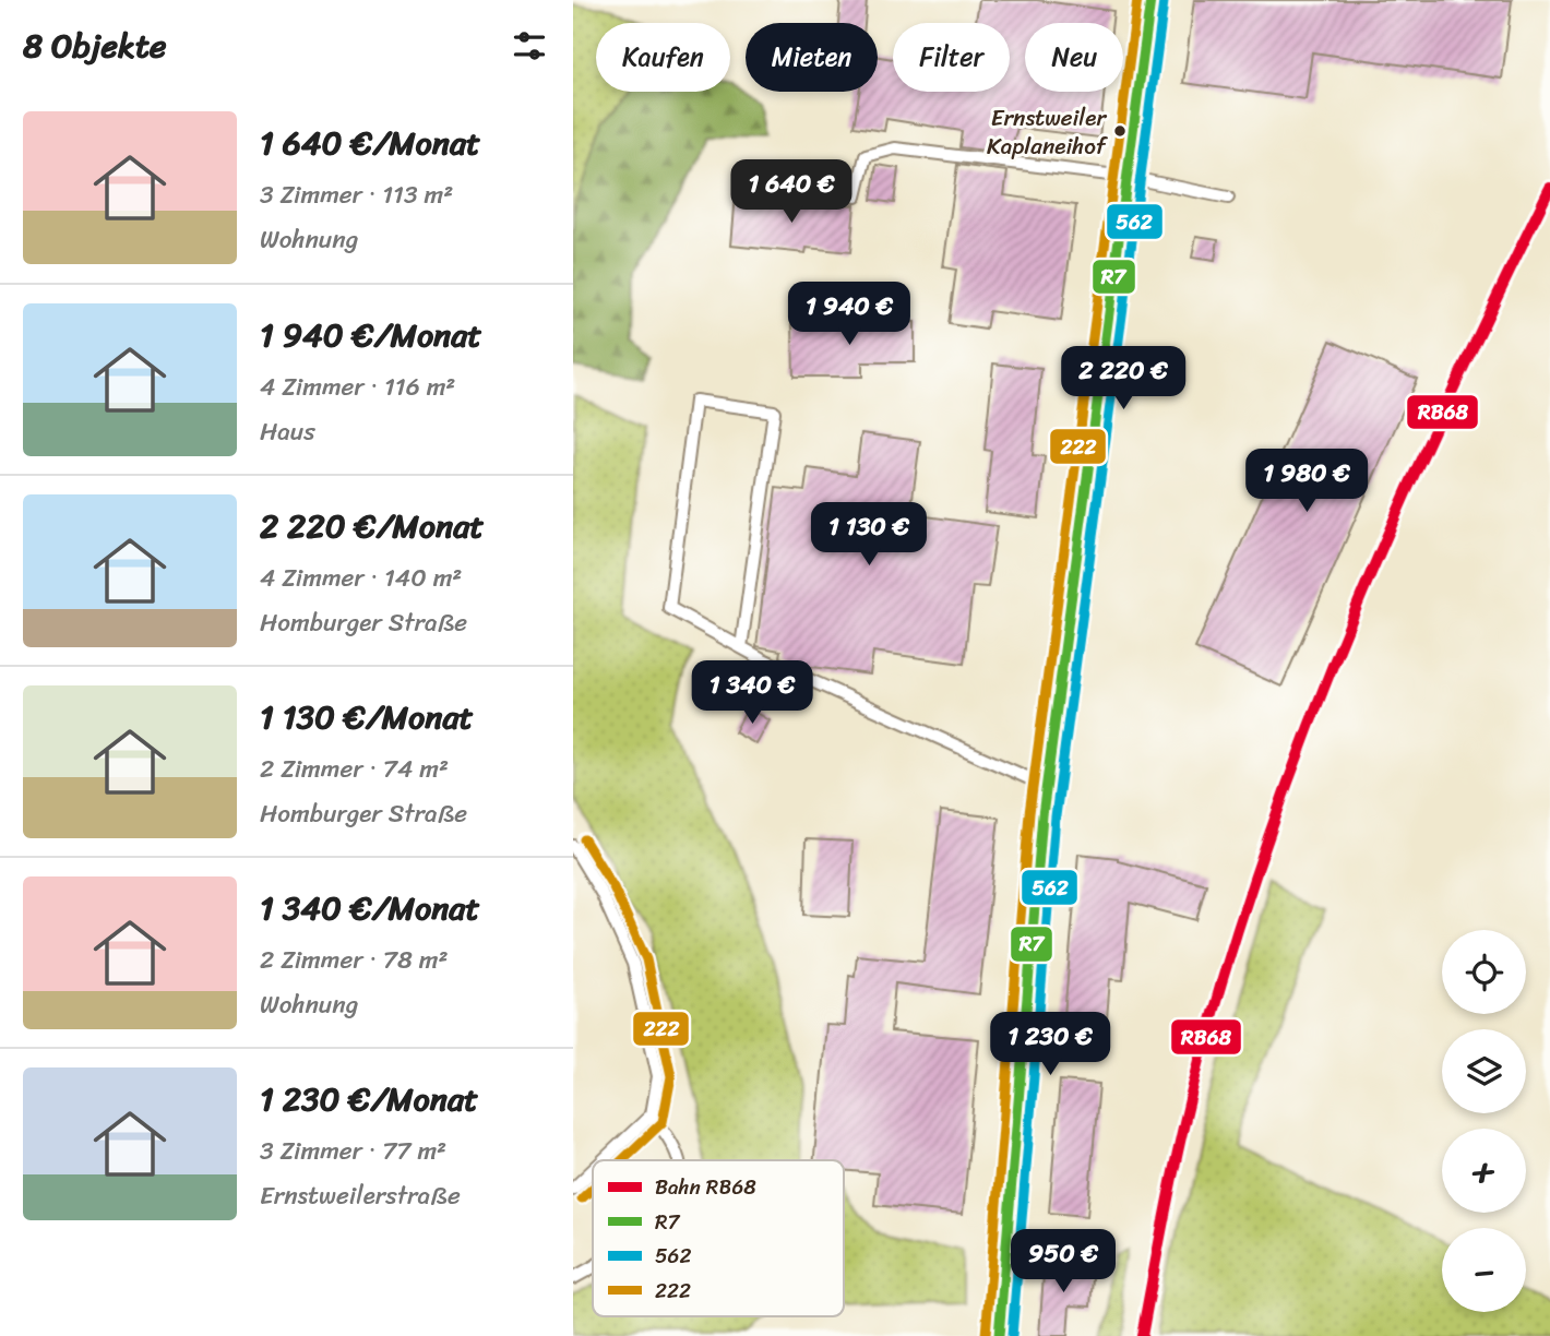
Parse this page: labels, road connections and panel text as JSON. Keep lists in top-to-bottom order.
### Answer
{
  "places": ["Ernstweiler Kaplaneihof"],
  "lines": [
    "transit line R7",
    "transit line 222",
    "transit line 562",
    "rail line RB68"
  ],
  "legend": [
    "Bahn RB68",
    "R7",
    "562",
    "222"
  ],
  "page": {
    "heading": "8 Objekte",
    "chip": [
      "Kaufen",
      "Mieten",
      "Filter",
      "Neu"
    ],
    "list": [
      {
        "name": "1 640 €/Monat",
        "note": "3 Zimmer · 113 m² · Wohnung"
      },
      {
        "name": "1 940 €/Monat",
        "note": "4 Zimmer · 116 m² · Haus"
      },
      {
        "name": "2 220 €/Monat",
        "note": "4 Zimmer · 140 m² · Homburger Straße"
      },
      {
        "name": "1 130 €/Monat",
        "note": "2 Zimmer · 74 m² · Homburger Straße"
      },
      {
        "name": "1 340 €/Monat",
        "note": "2 Zimmer · 78 m² · Wohnung"
      },
      {
        "name": "1 230 €/Monat",
        "note": "3 Zimmer · 77 m² · Ernstweilerstraße"
      }
    ],
    "price": [
      "1 640 €",
      "1 940 €",
      "2 220 €",
      "1 980 €",
      "1 130 €",
      "1 340 €",
      "1 230 €",
      "950 €"
    ],
    "map_buttons": ["+", "−"]
  }
}
